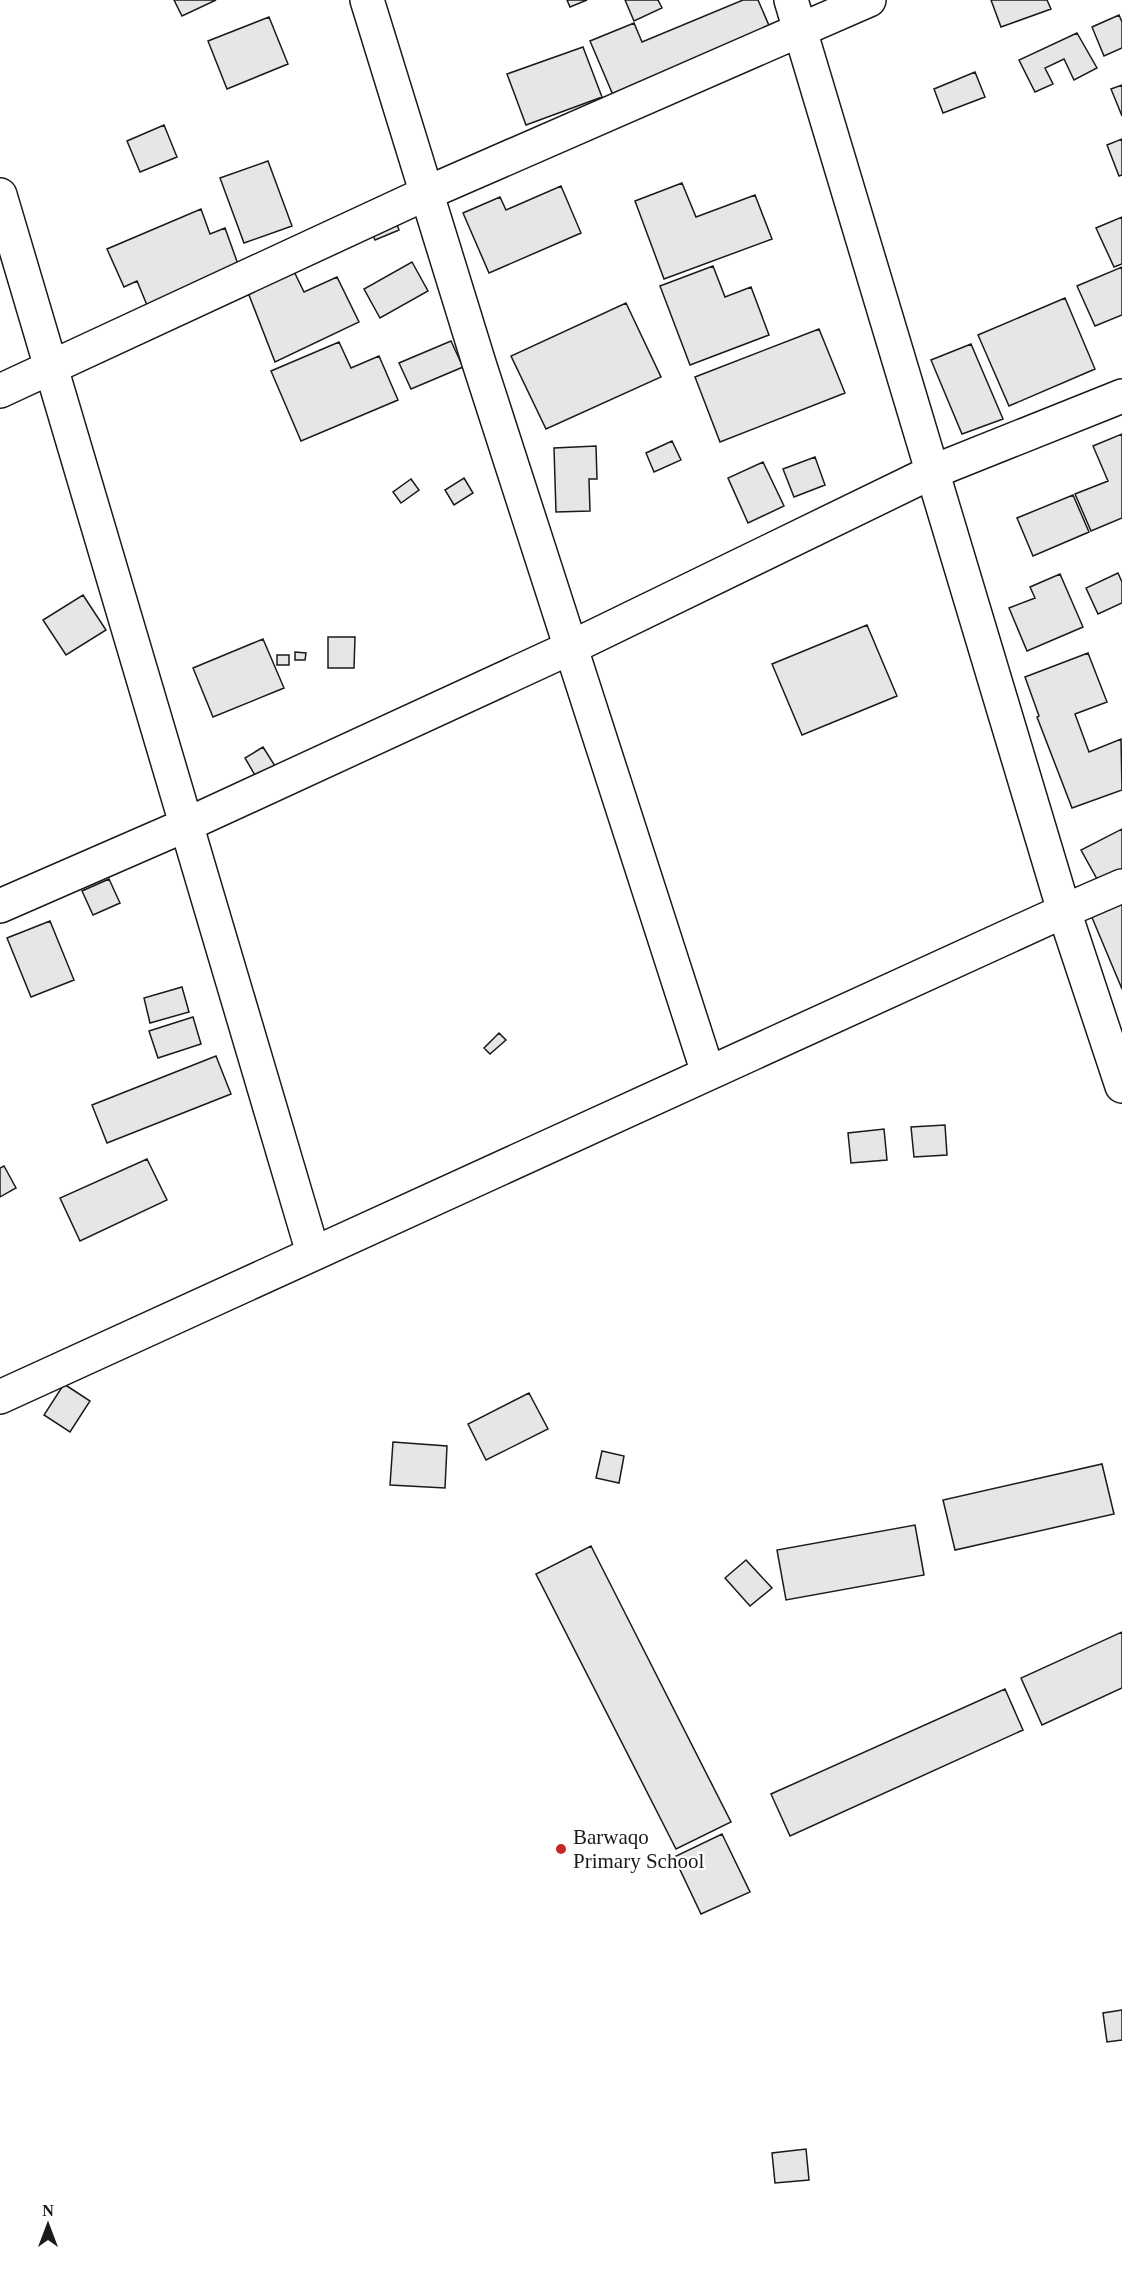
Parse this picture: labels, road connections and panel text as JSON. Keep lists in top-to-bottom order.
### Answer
{
  "places": ["Barwaqo Primary School"],
  "north": "top"
}
